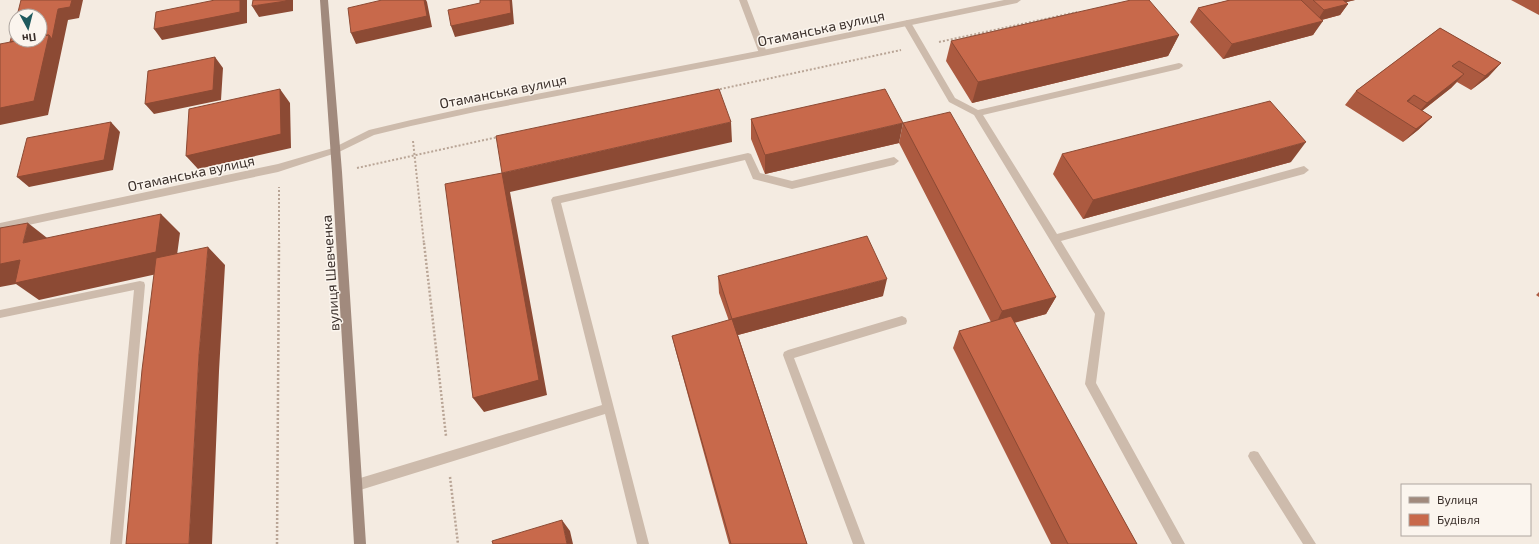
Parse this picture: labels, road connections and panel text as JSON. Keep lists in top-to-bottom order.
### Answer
{
  "streets": {
    "street": ["Отаманська вулиця", "вулиця Шевченка"]
  },
  "crossings": [
    ["Отаманська вулиця", "вулиця Шевченка"]
  ],
  "legend": ["Вулиця", "Будівля"],
  "north": "bottom"
}
